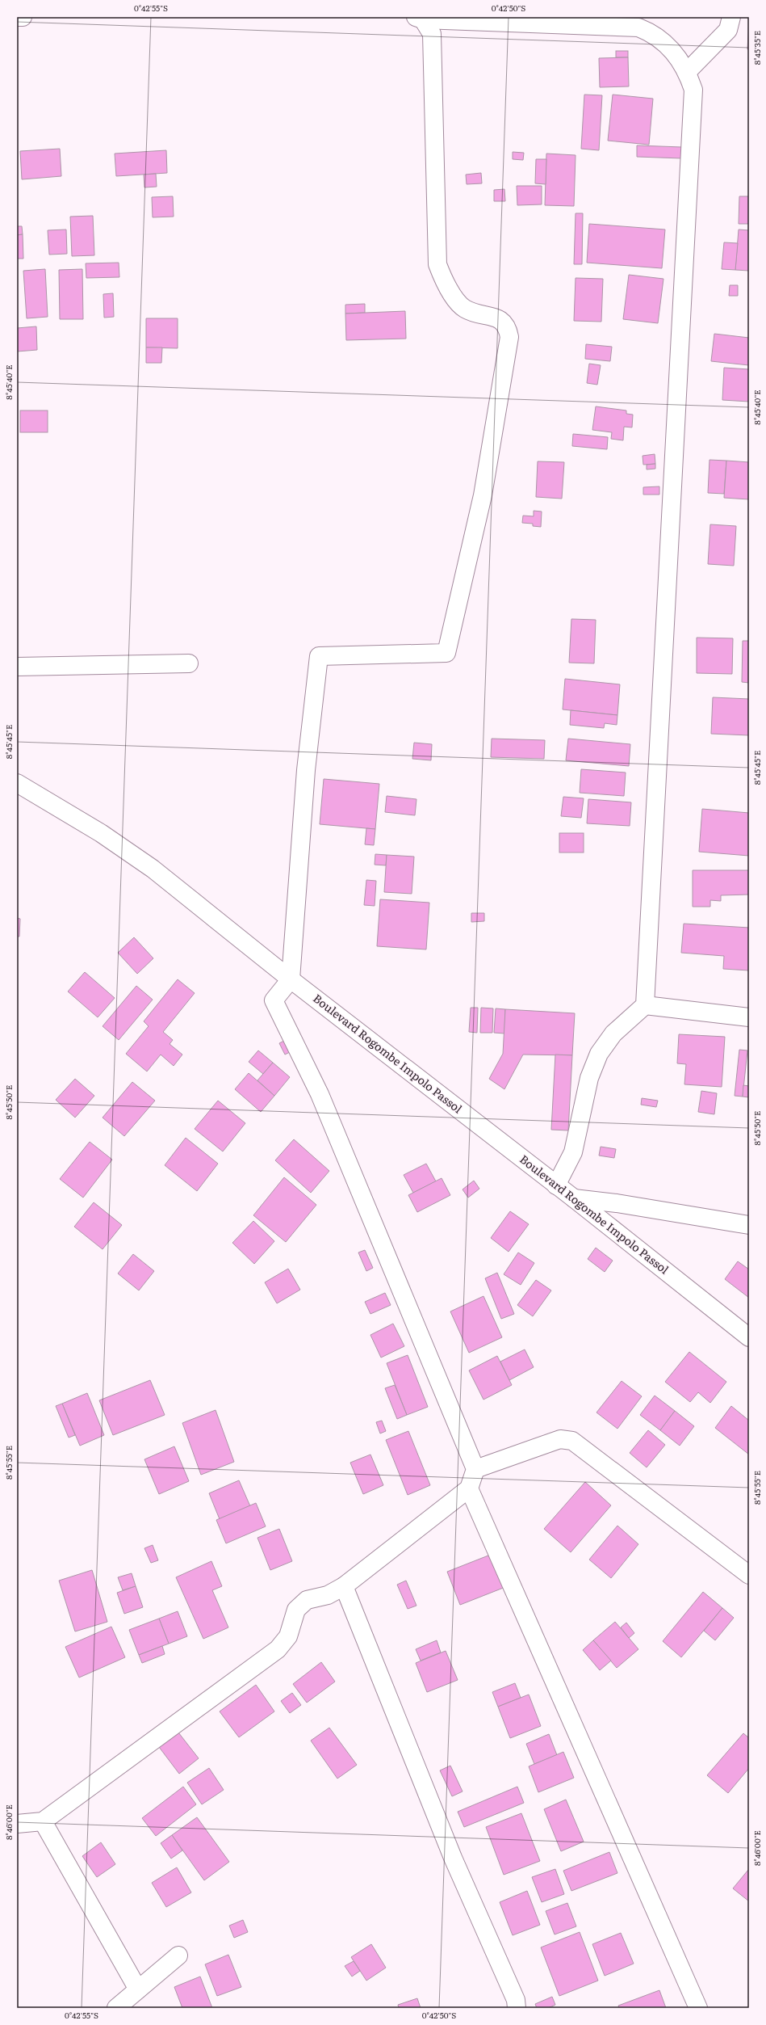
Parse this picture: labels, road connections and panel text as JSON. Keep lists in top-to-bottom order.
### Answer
{
  "streets": {
    "street": ["Boulevard Rogombe Impolo Passol"]
  },
  "coordinates": [
    "0°42'55\"S",
    "0°42'50\"S",
    "8°45'35\"E",
    "8°45'40\"E",
    "8°45'45\"E",
    "8°45'50\"E",
    "8°45'55\"E",
    "8°46'00\"E"
  ]
}
